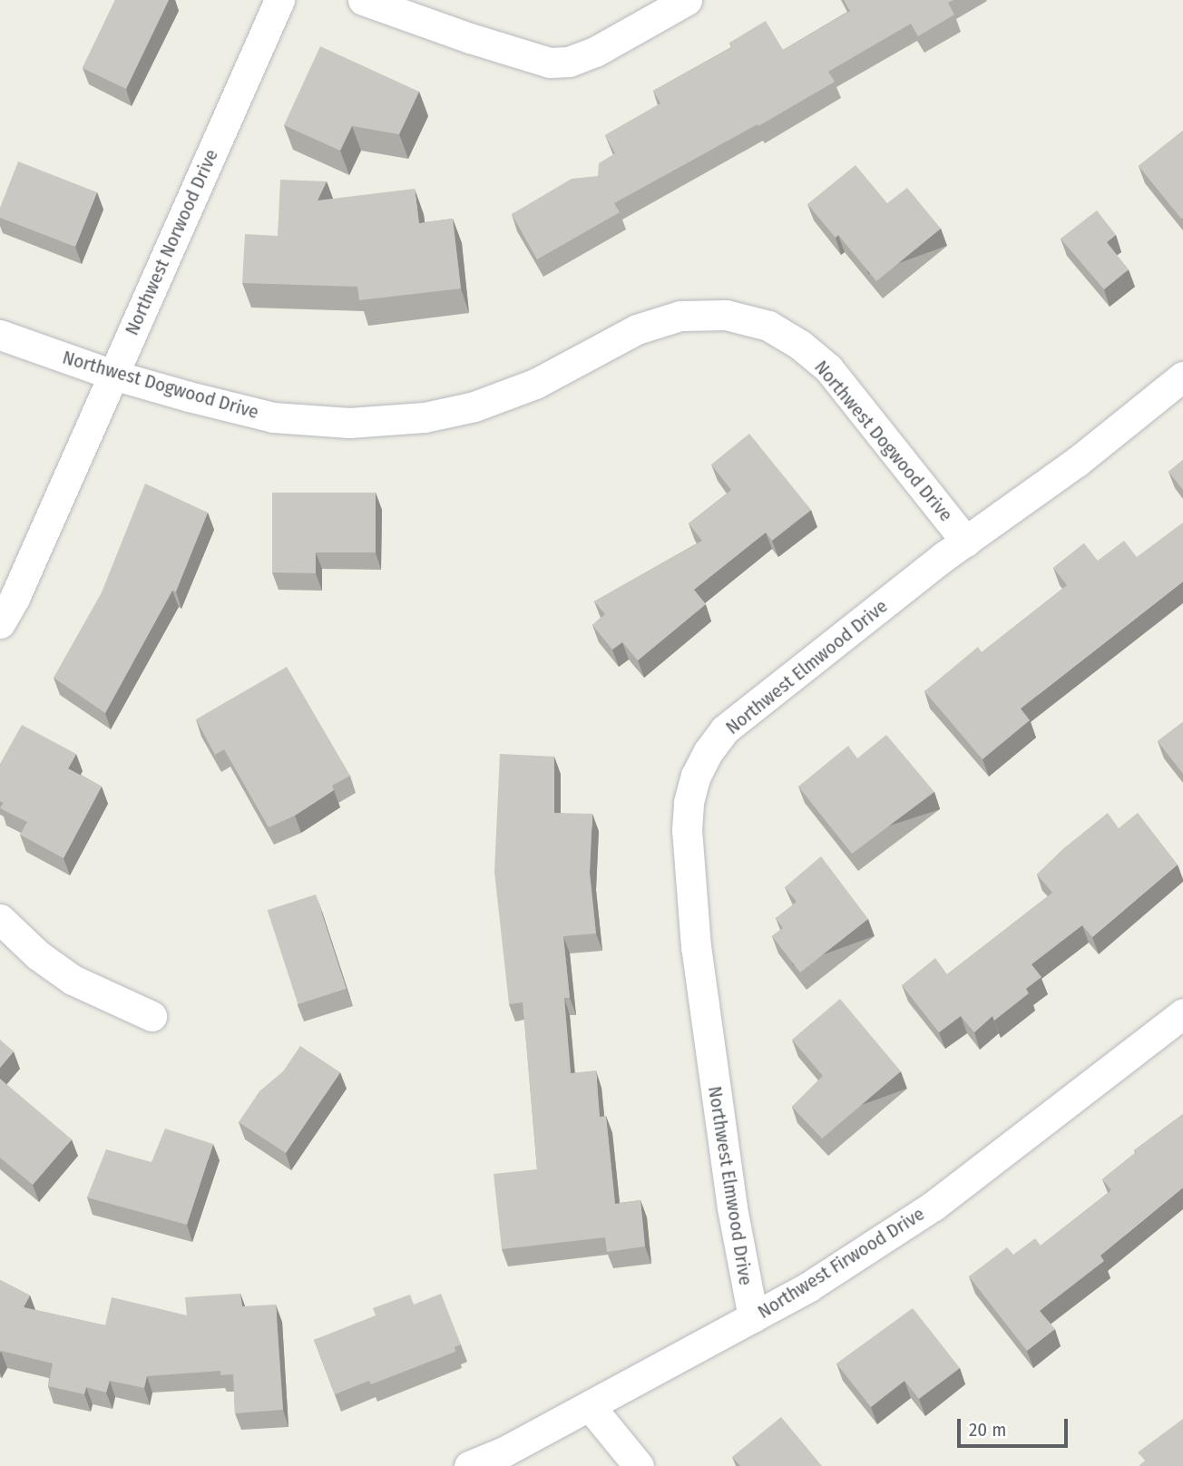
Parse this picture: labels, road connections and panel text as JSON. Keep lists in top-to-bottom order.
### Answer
{
  "streets": {
    "street": [
      "Northwest Norwood Drive",
      "Northwest Dogwood Drive",
      "Northwest Elmwood Drive",
      "Northwest Firwood Drive"
    ]
  },
  "crossings": [
    ["Northwest Norwood Drive", "Northwest Dogwood Drive"],
    ["Northwest Dogwood Drive", "Northwest Elmwood Drive"],
    ["Northwest Elmwood Drive", "Northwest Firwood Drive"]
  ],
  "scale_bar": "20 m"
}
